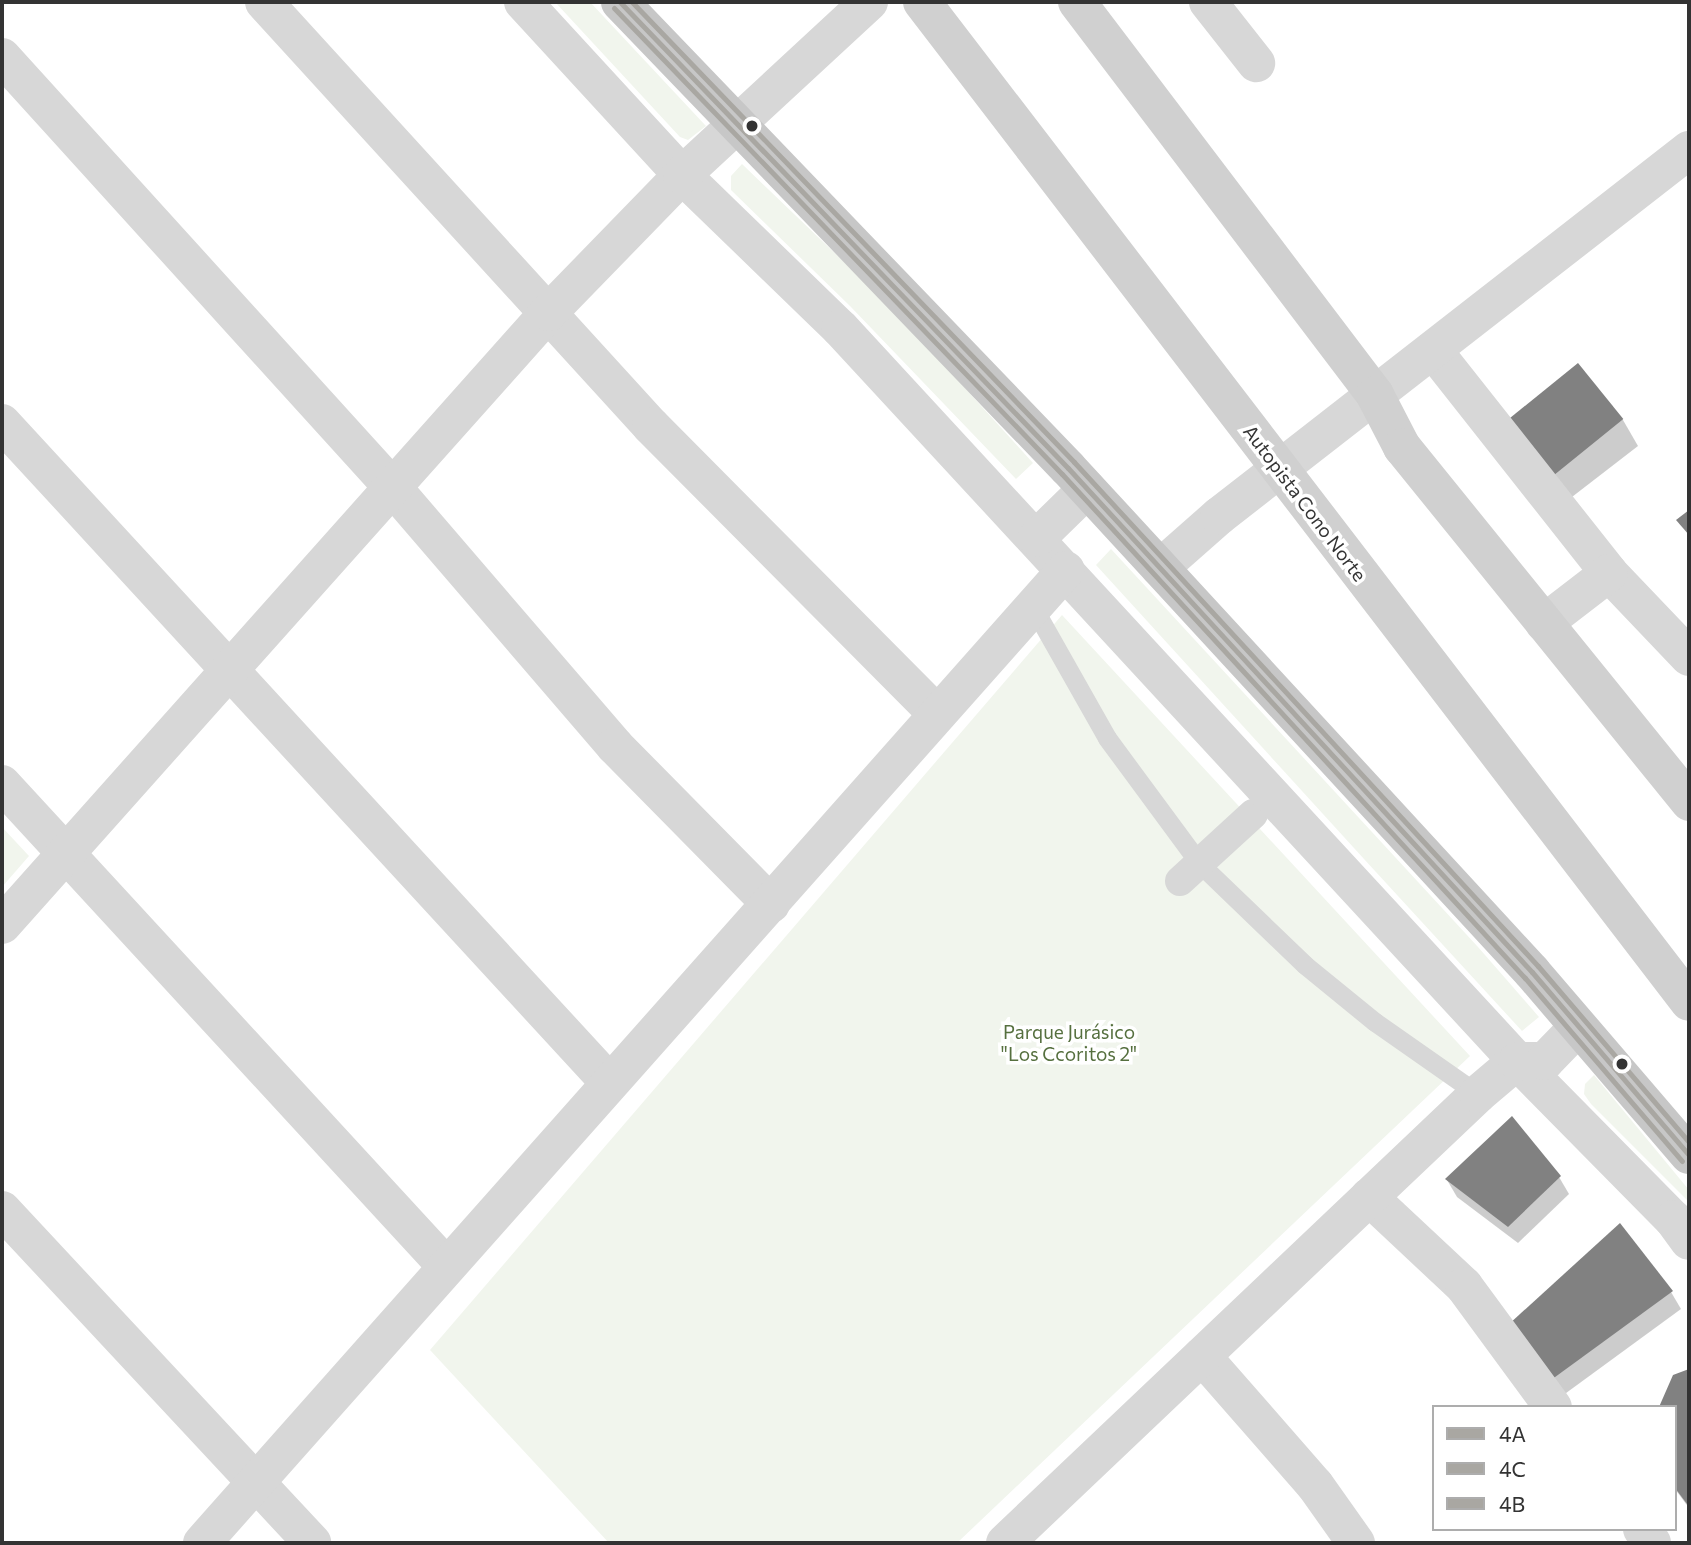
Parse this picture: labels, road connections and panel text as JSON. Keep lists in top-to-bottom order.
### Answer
{
  "streets": {
    "main road": ["Autopista Cono Norte"]
  },
  "parks": ["Parque Jurásico \"Los Ccoritos 2\""],
  "lines": ["transit line 4A", "transit line 4B", "transit line 4C"],
  "legend": ["4A", "4C", "4B"]
}
